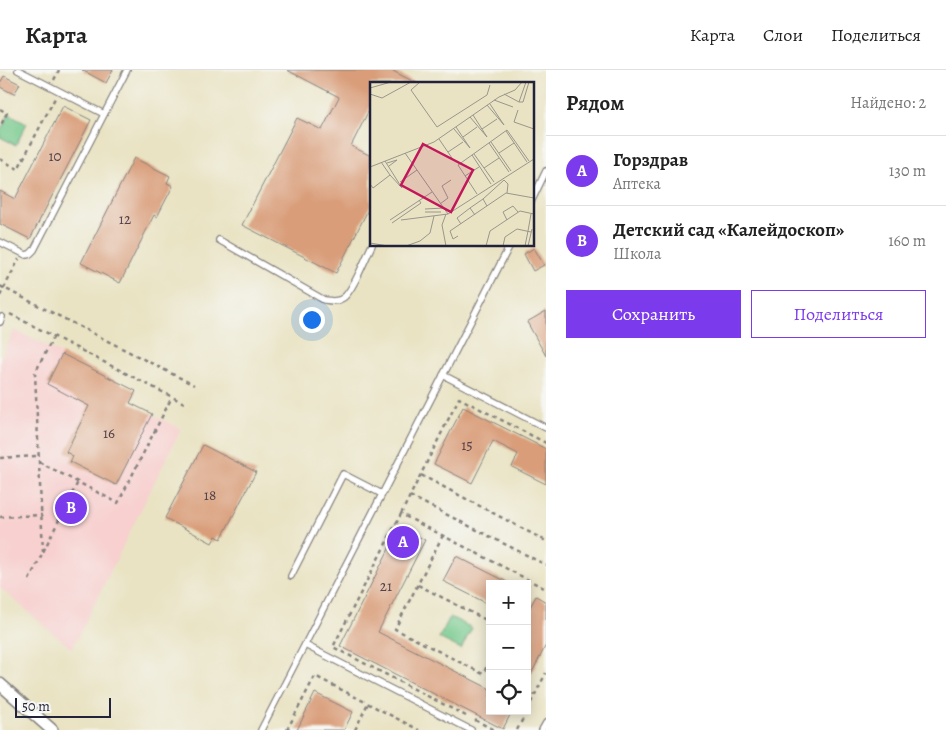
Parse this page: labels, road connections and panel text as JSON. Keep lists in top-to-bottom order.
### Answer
{
  "house_numbers": [
    "10",
    "12",
    "16",
    "15",
    "18",
    "21"
  ],
  "scale_bar": "50 m",
  "page": {
    "header": "Карта",
    "nav": ["Карта", "Слои", "Поделиться"],
    "heading": ["Рядом", "Найдено: 2"],
    "list": [
      {
        "mark": "A",
        "name": "Горздрав",
        "note": "Аптека",
        "value": "130 m"
      },
      {
        "mark": "B",
        "name": "Детский сад «Калейдоскоп»",
        "note": "Школа",
        "value": "160 m"
      }
    ],
    "buttons": ["Сохранить", "Поделиться"],
    "pins": ["B", "A"],
    "map_buttons": ["+", "−"],
    "scale": "50 m"
  }
}
